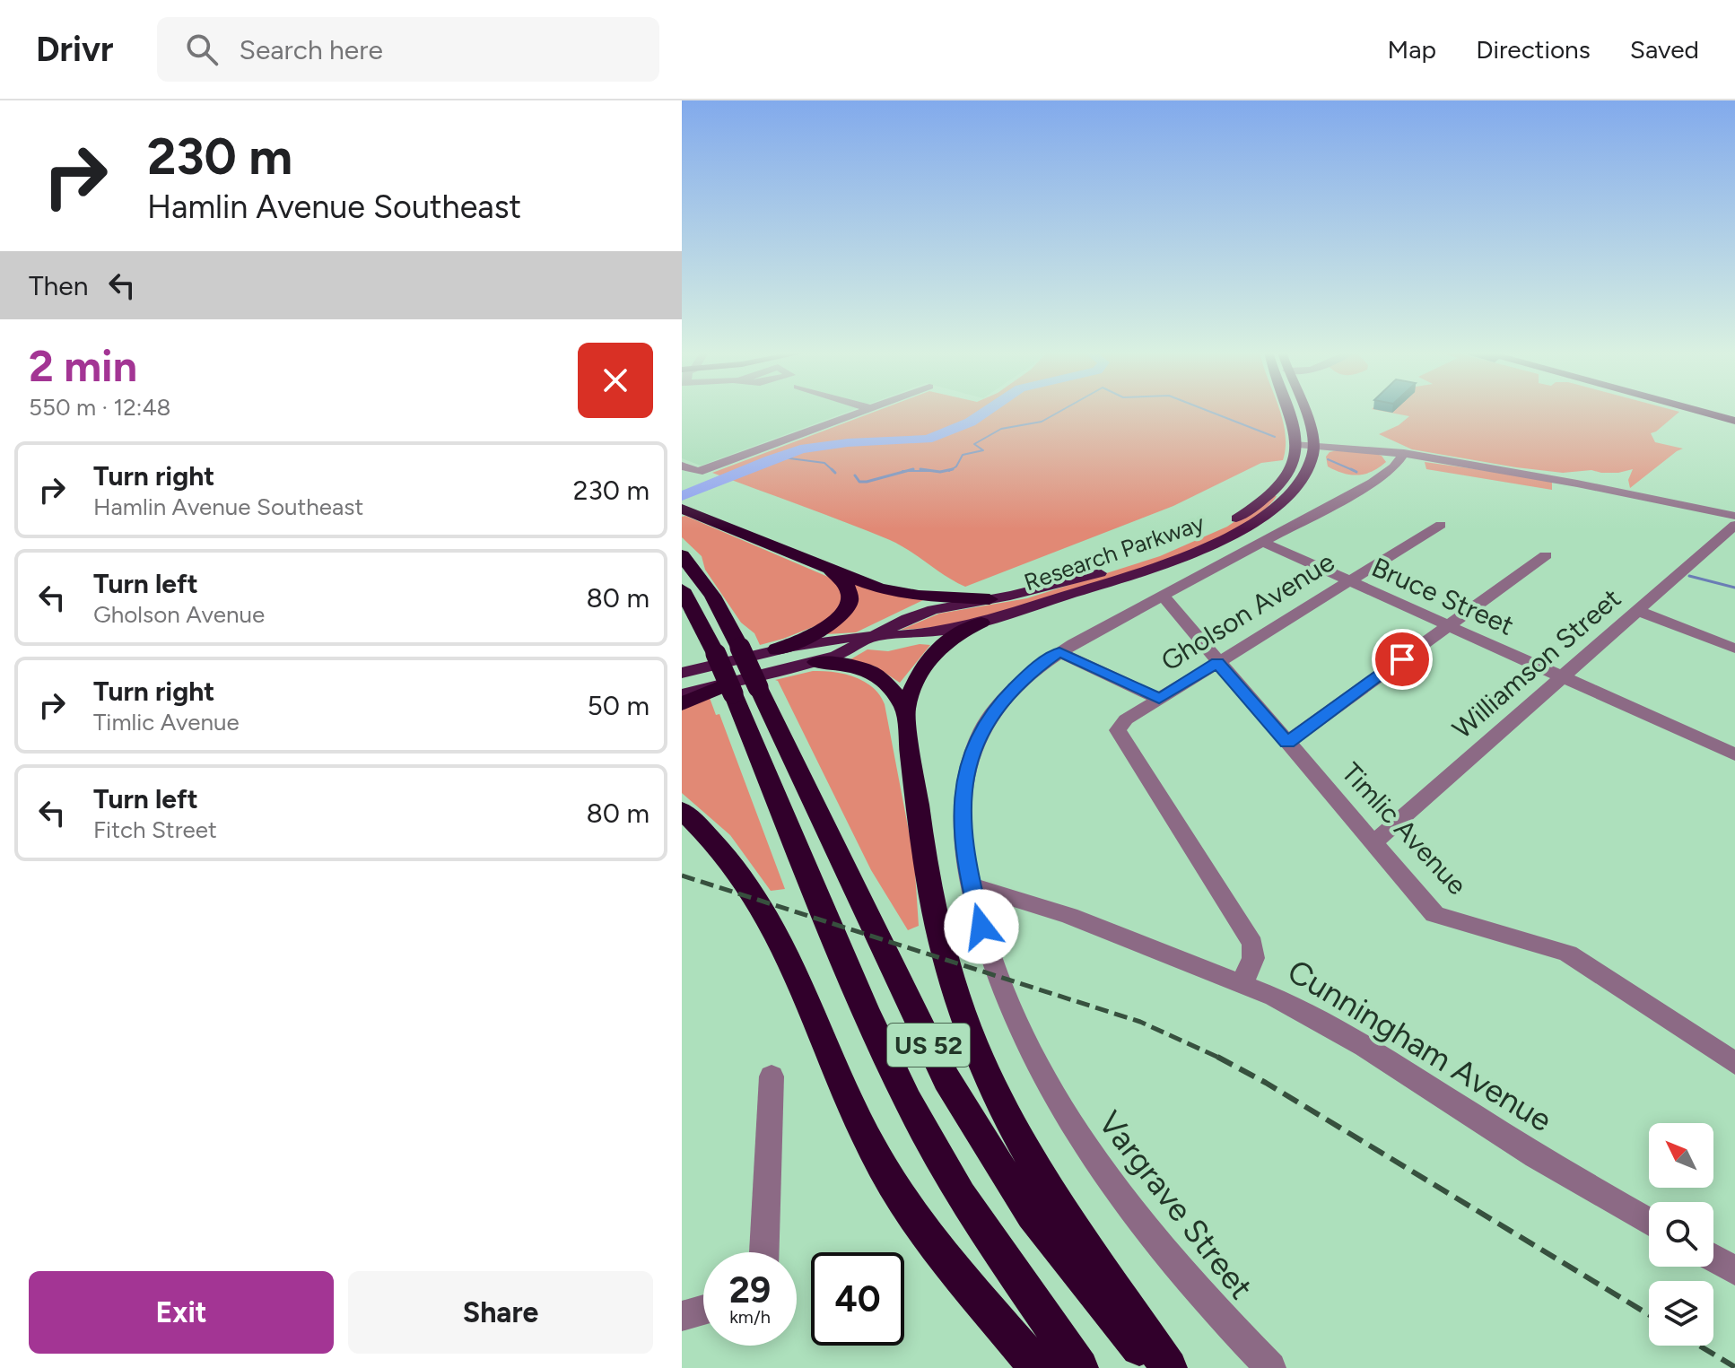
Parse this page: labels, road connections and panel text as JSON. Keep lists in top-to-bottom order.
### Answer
{
  "streets": {
    "highway": ["US 52"],
    "main road": ["Research Parkway"],
    "street": [
      "Bruce Street",
      "Gholson Avenue",
      "Williamson Street",
      "Timlic Avenue",
      "Cunningham Avenue",
      "Vargrave Street"
    ]
  },
  "crossings": [
    ["Research Parkway", "US 52"],
    ["Bruce Street", "Gholson Avenue"],
    ["Bruce Street", "Williamson Street"],
    ["Bruce Street", "Vargrave Street"],
    ["Gholson Avenue", "Timlic Avenue"],
    ["Gholson Avenue", "Cunningham Avenue"],
    ["Williamson Street", "Timlic Avenue"],
    ["Timlic Avenue", "Vargrave Street"],
    ["Cunningham Avenue", "Vargrave Street"]
  ],
  "north": "top left",
  "page": {
    "header": "Drivr",
    "search": "Search here",
    "nav": ["Map", "Directions", "Saved"],
    "turn": ["230 m", "Hamlin Avenue Southeast"],
    "then": "Then",
    "heading": ["2 min", "550 m · 12:48"],
    "list": [
      {
        "name": "Turn right",
        "note": "Hamlin Avenue Southeast",
        "value": "230 m"
      },
      {
        "name": "Turn left",
        "note": "Gholson Avenue",
        "value": "80 m"
      },
      {
        "name": "Turn right",
        "note": "Timlic Avenue",
        "value": "50 m"
      },
      {
        "name": "Turn left",
        "note": "Fitch Street",
        "value": "80 m"
      }
    ],
    "speed": "29 km/h",
    "limit": "40",
    "buttons": ["Exit", "Share"]
  }
}
